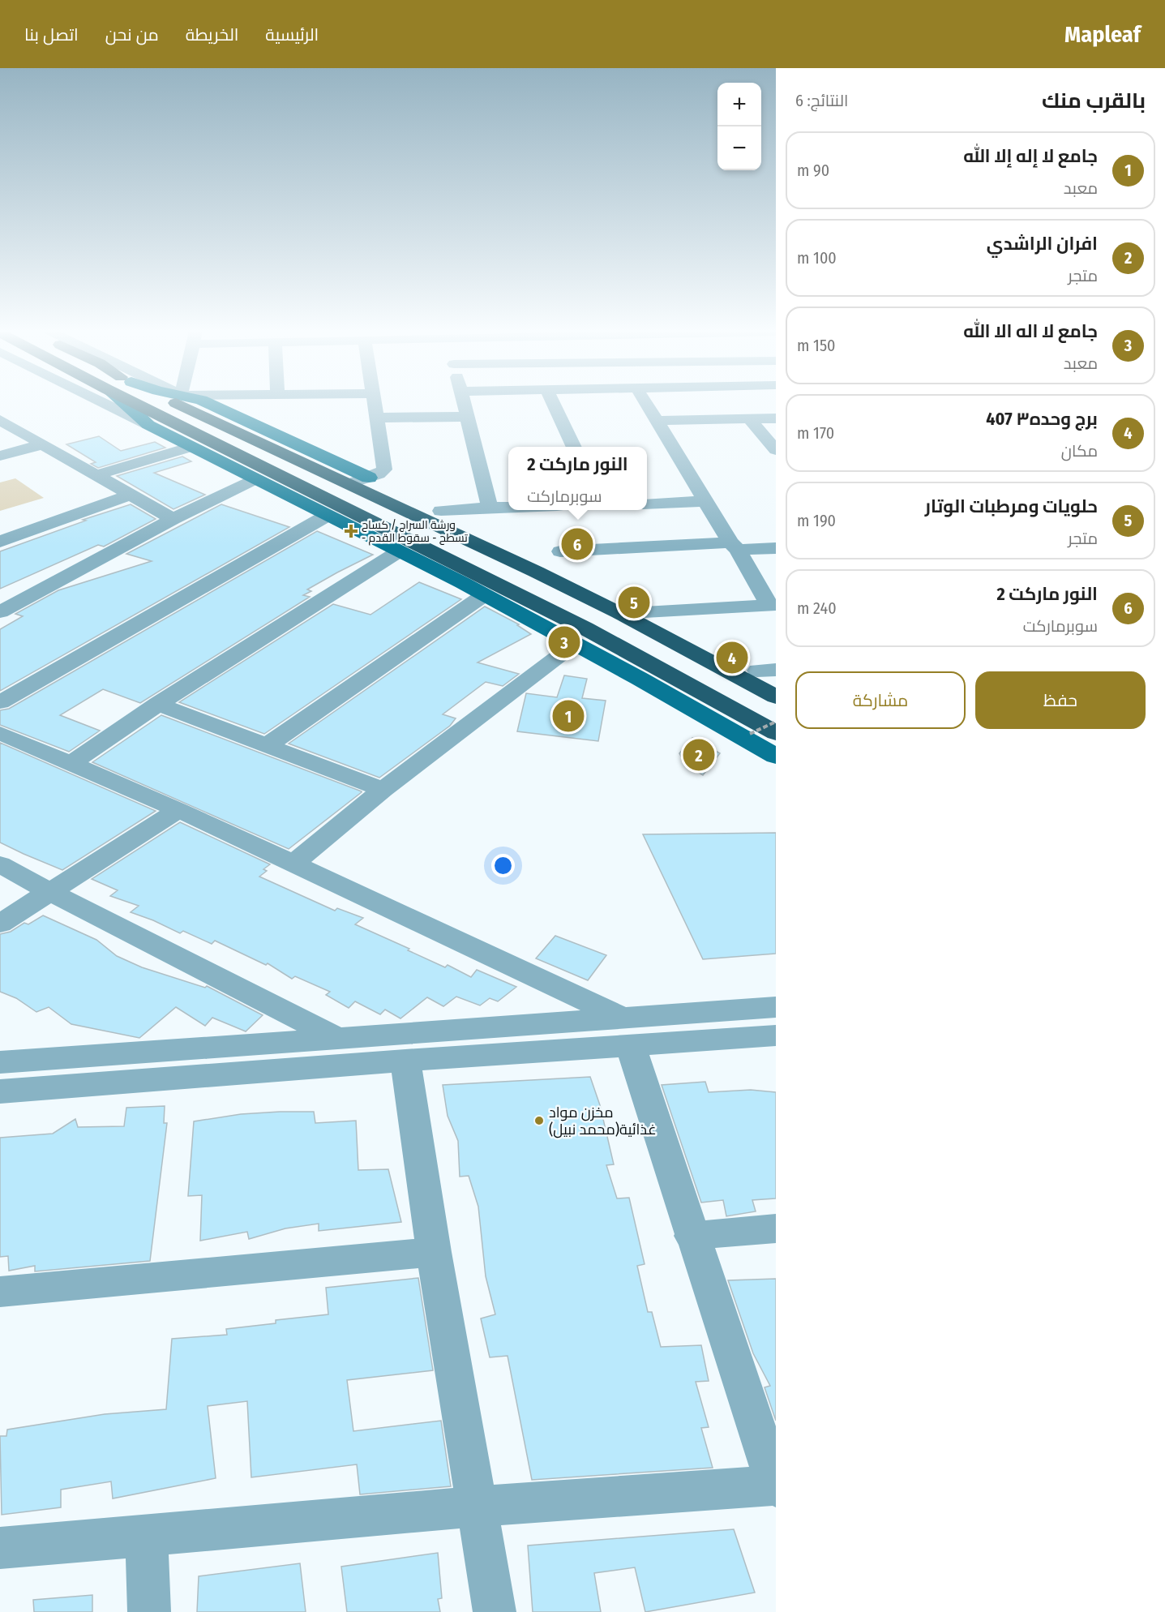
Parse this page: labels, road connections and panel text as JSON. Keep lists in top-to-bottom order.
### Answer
{
  "places": {
    "health": ["ورشة السراج / كساح - تسطح - سقوط القدم"],
    "other": ["مخزن مواد غذائية(محمد نبيل)"]
  },
  "page": {
    "header": "Mapleaf",
    "nav": [
      "الرئيسية",
      "الخريطة",
      "من نحن",
      "اتصل بنا"
    ],
    "heading": ["بالقرب منك", "النتائج: 6"],
    "map_buttons": ["+", "−"],
    "list": [
      {
        "mark": "1",
        "name": "جامع لا إله إلا الله",
        "note": "معبد",
        "value": "90 m"
      },
      {
        "mark": "2",
        "name": "افران الراشدي",
        "note": "متجر",
        "value": "100 m"
      },
      {
        "mark": "3",
        "name": "جامع لا اله الا الله",
        "note": "معبد",
        "value": "150 m"
      },
      {
        "mark": "4",
        "name": "برج وحده٣ 407",
        "note": "مكان",
        "value": "170 m"
      },
      {
        "mark": "5",
        "name": "حلويات ومرطبات الوتار",
        "note": "متجر",
        "value": "190 m"
      },
      {
        "mark": "6",
        "name": "النور ماركت 2",
        "note": "سوبرماركت",
        "value": "240 m"
      }
    ],
    "popup": ["النور ماركت 2", "سوبرماركت"],
    "pins": [
      "6",
      "5",
      "3",
      "4",
      "1",
      "2"
    ],
    "buttons": ["حفظ", "مشاركة"]
  }
}
